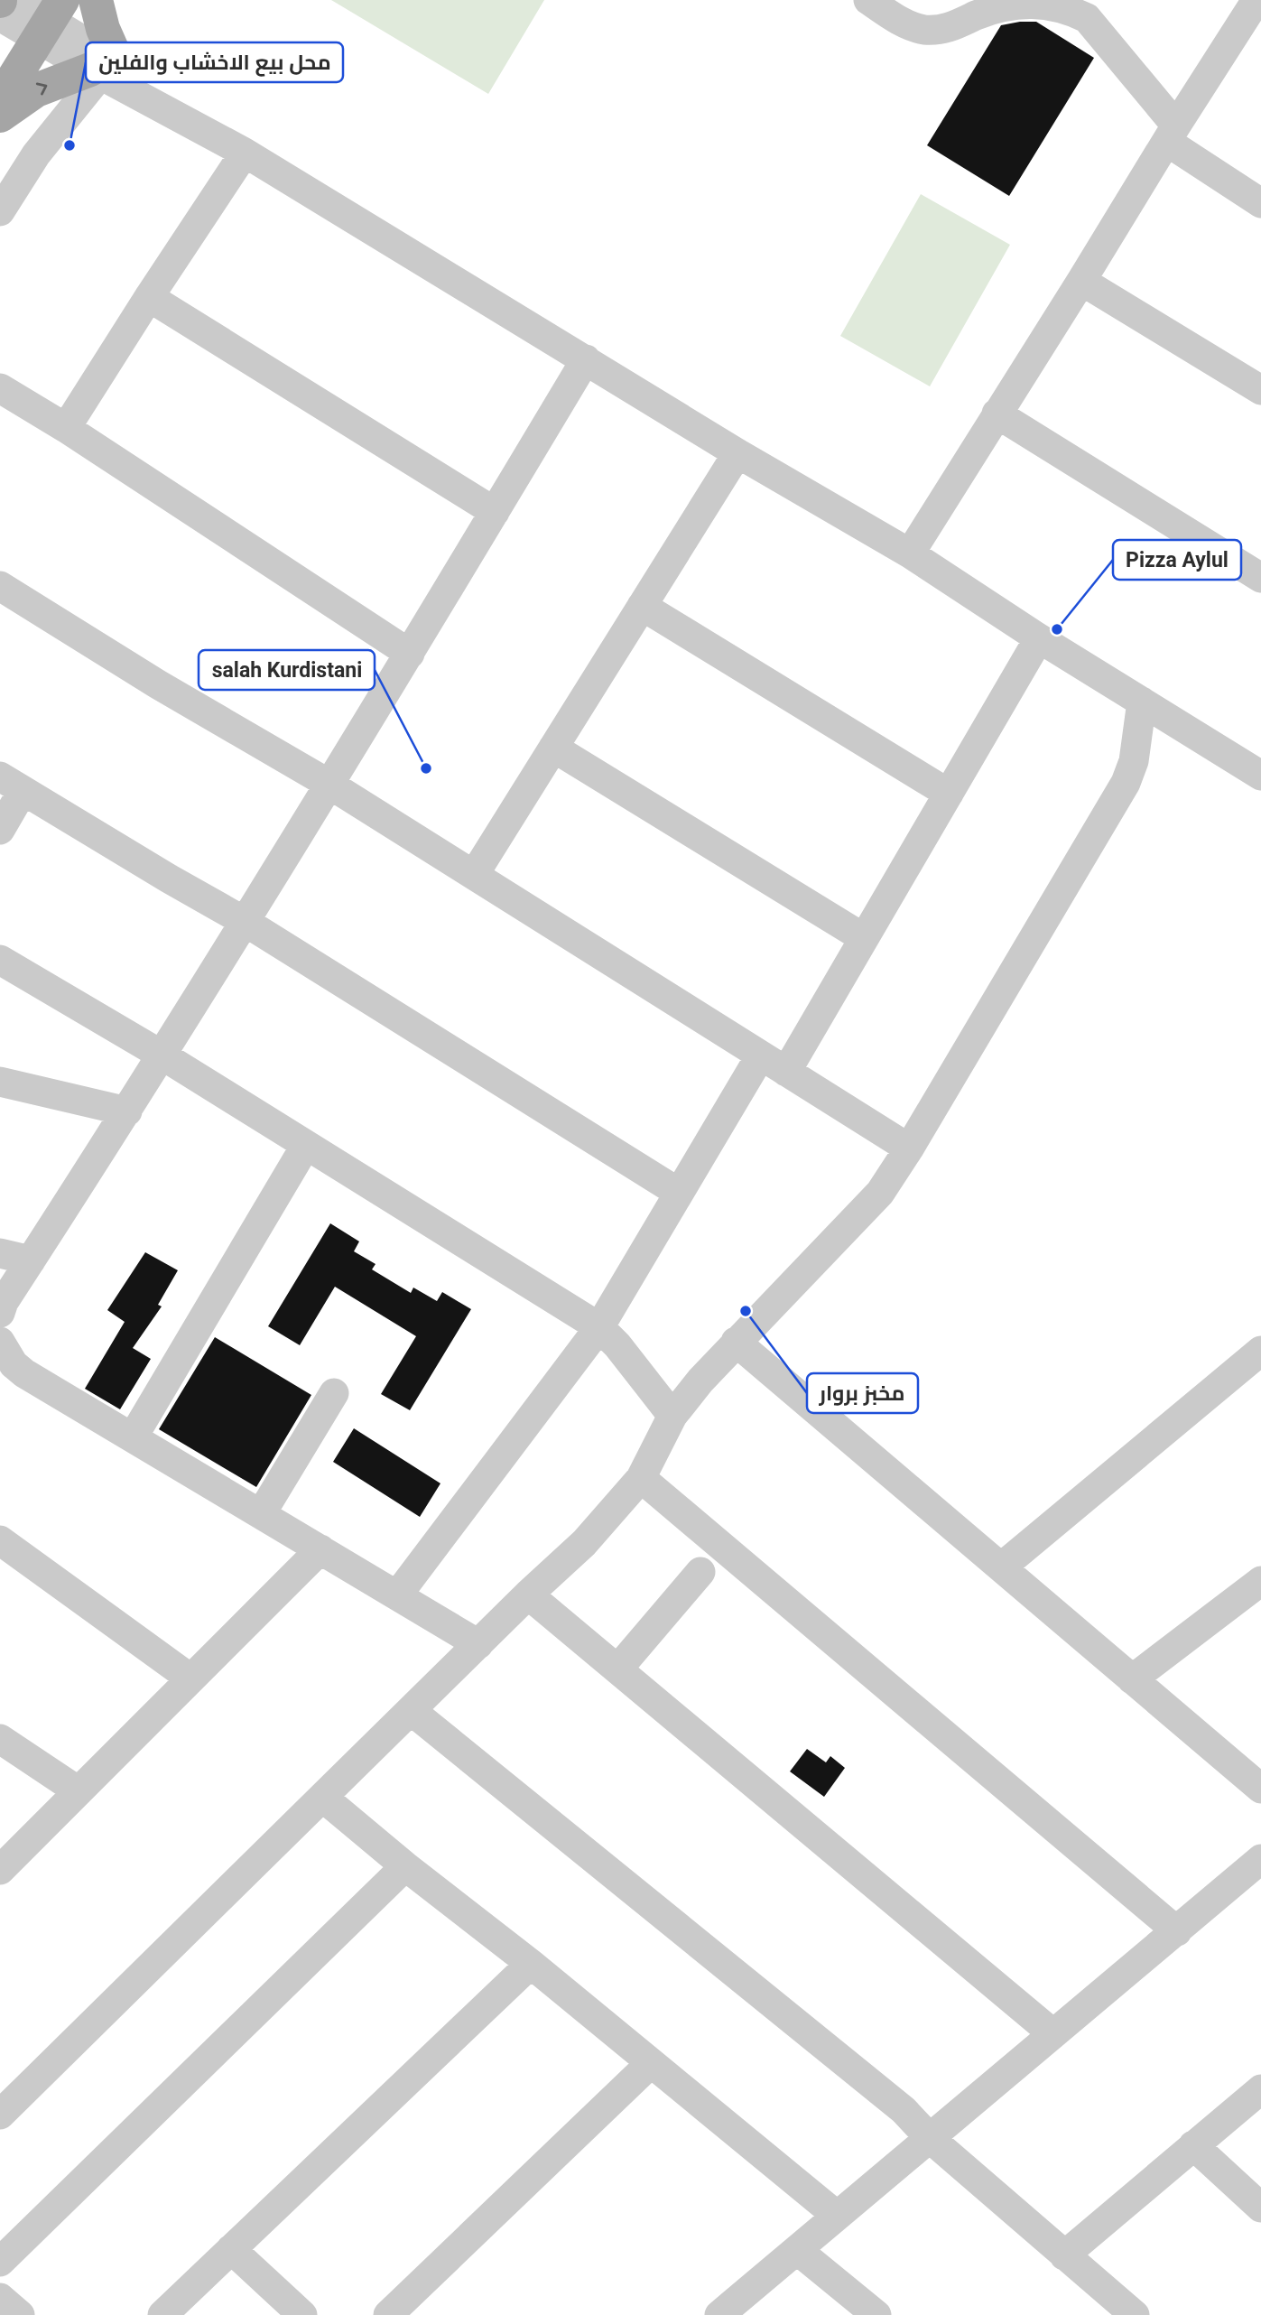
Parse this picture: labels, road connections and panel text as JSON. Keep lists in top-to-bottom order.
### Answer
{
  "places": [
    "محل بيع الاخشاب والفلين",
    "Pizza Aylul",
    "salah Kurdistani",
    "مخبز بروار"
  ]
}
